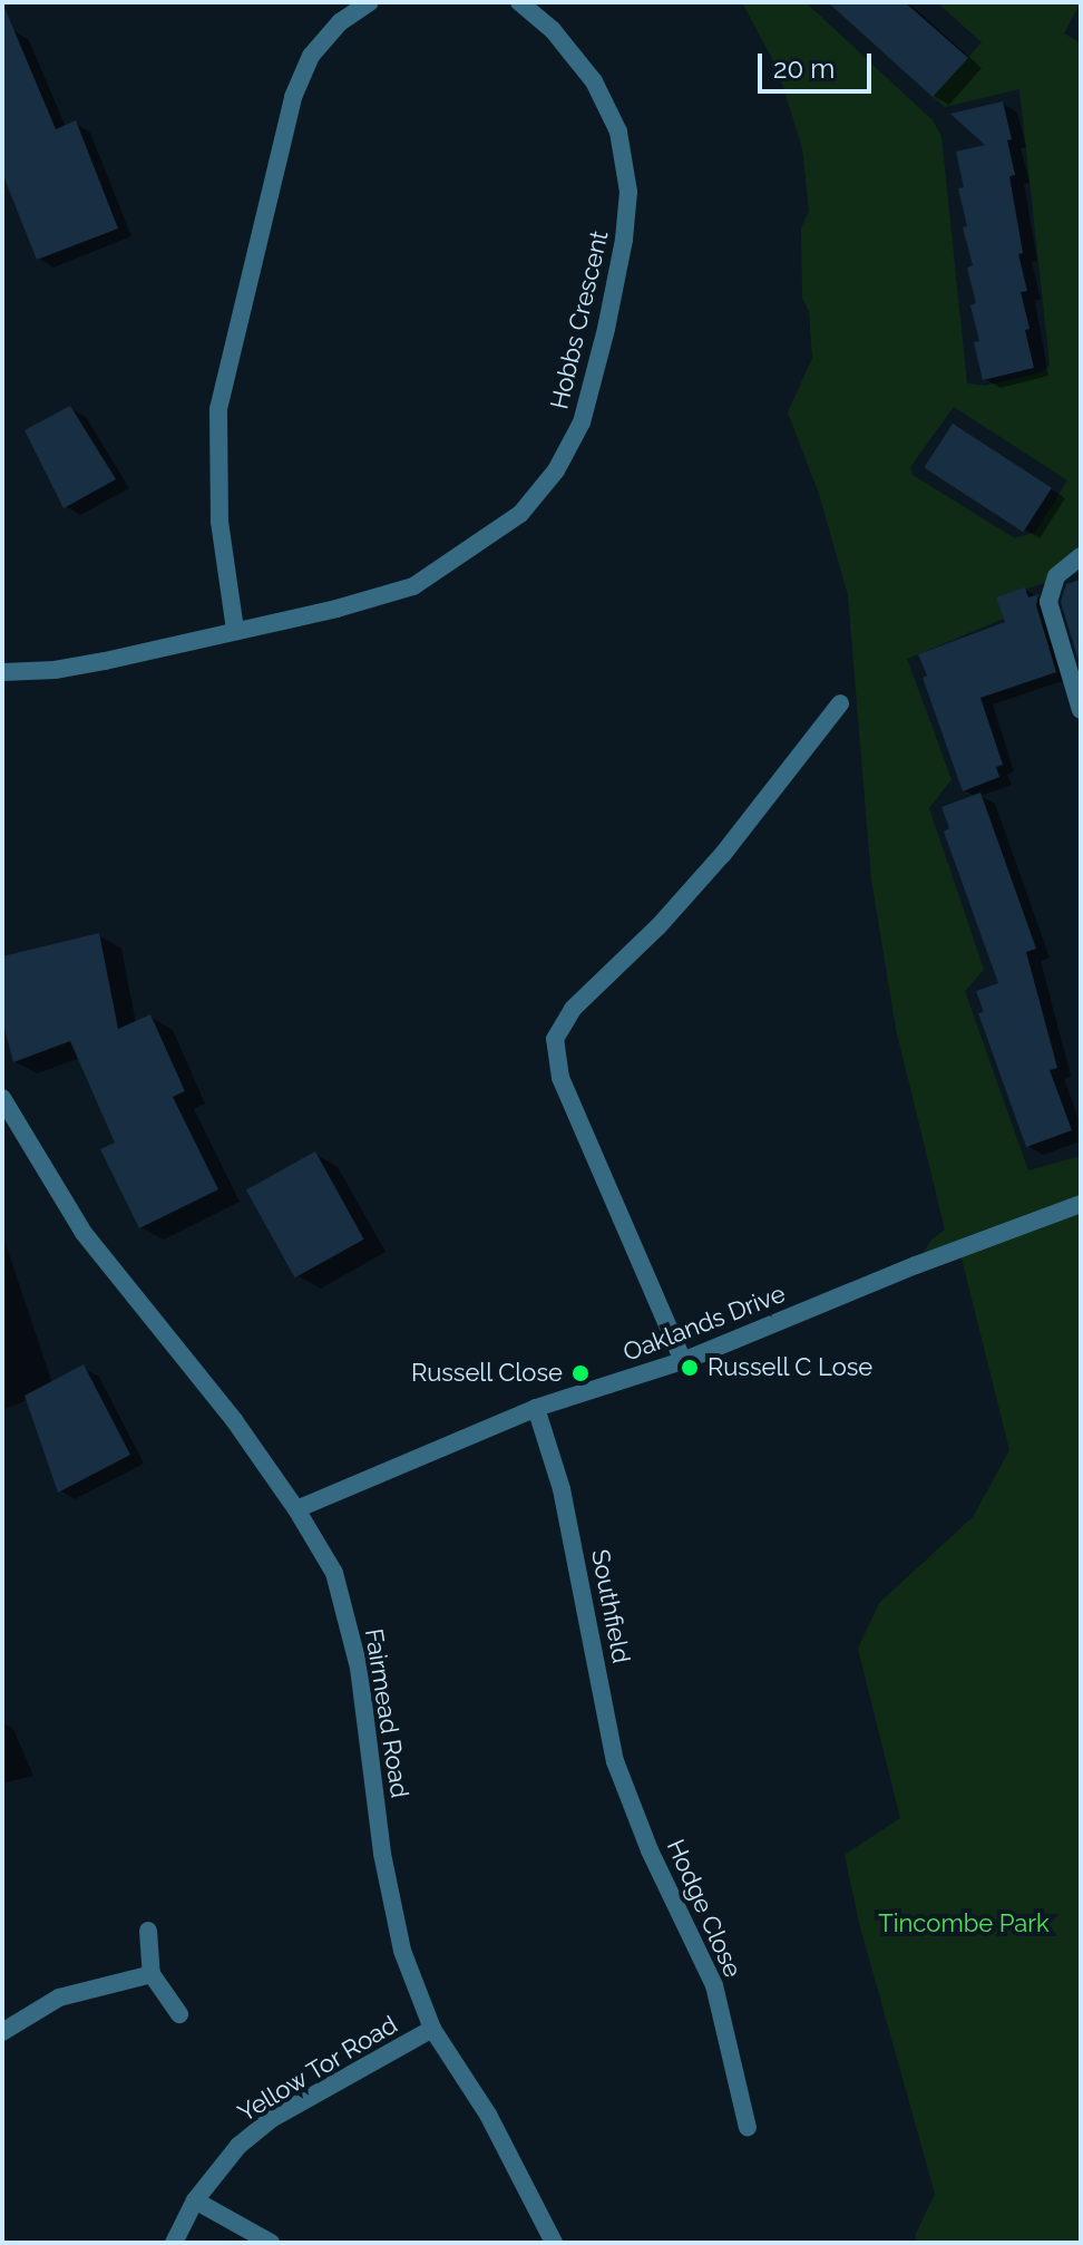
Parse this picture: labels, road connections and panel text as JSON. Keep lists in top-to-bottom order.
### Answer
{
  "streets": {
    "street": [
      "Hobbs Crescent",
      "Oaklands Drive",
      "Southfield",
      "Fairmead Road",
      "Hodge Close",
      "Yellow Tor Road"
    ]
  },
  "crossings": [
    ["Oaklands Drive", "Southfield"],
    ["Oaklands Drive", "Fairmead Road"],
    ["Southfield", "Hodge Close"],
    ["Fairmead Road", "Yellow Tor Road"]
  ],
  "parks": ["Tincombe Park"],
  "places": ["Russell C Lose", "Russell Close"],
  "scale_bar": "20 m"
}
